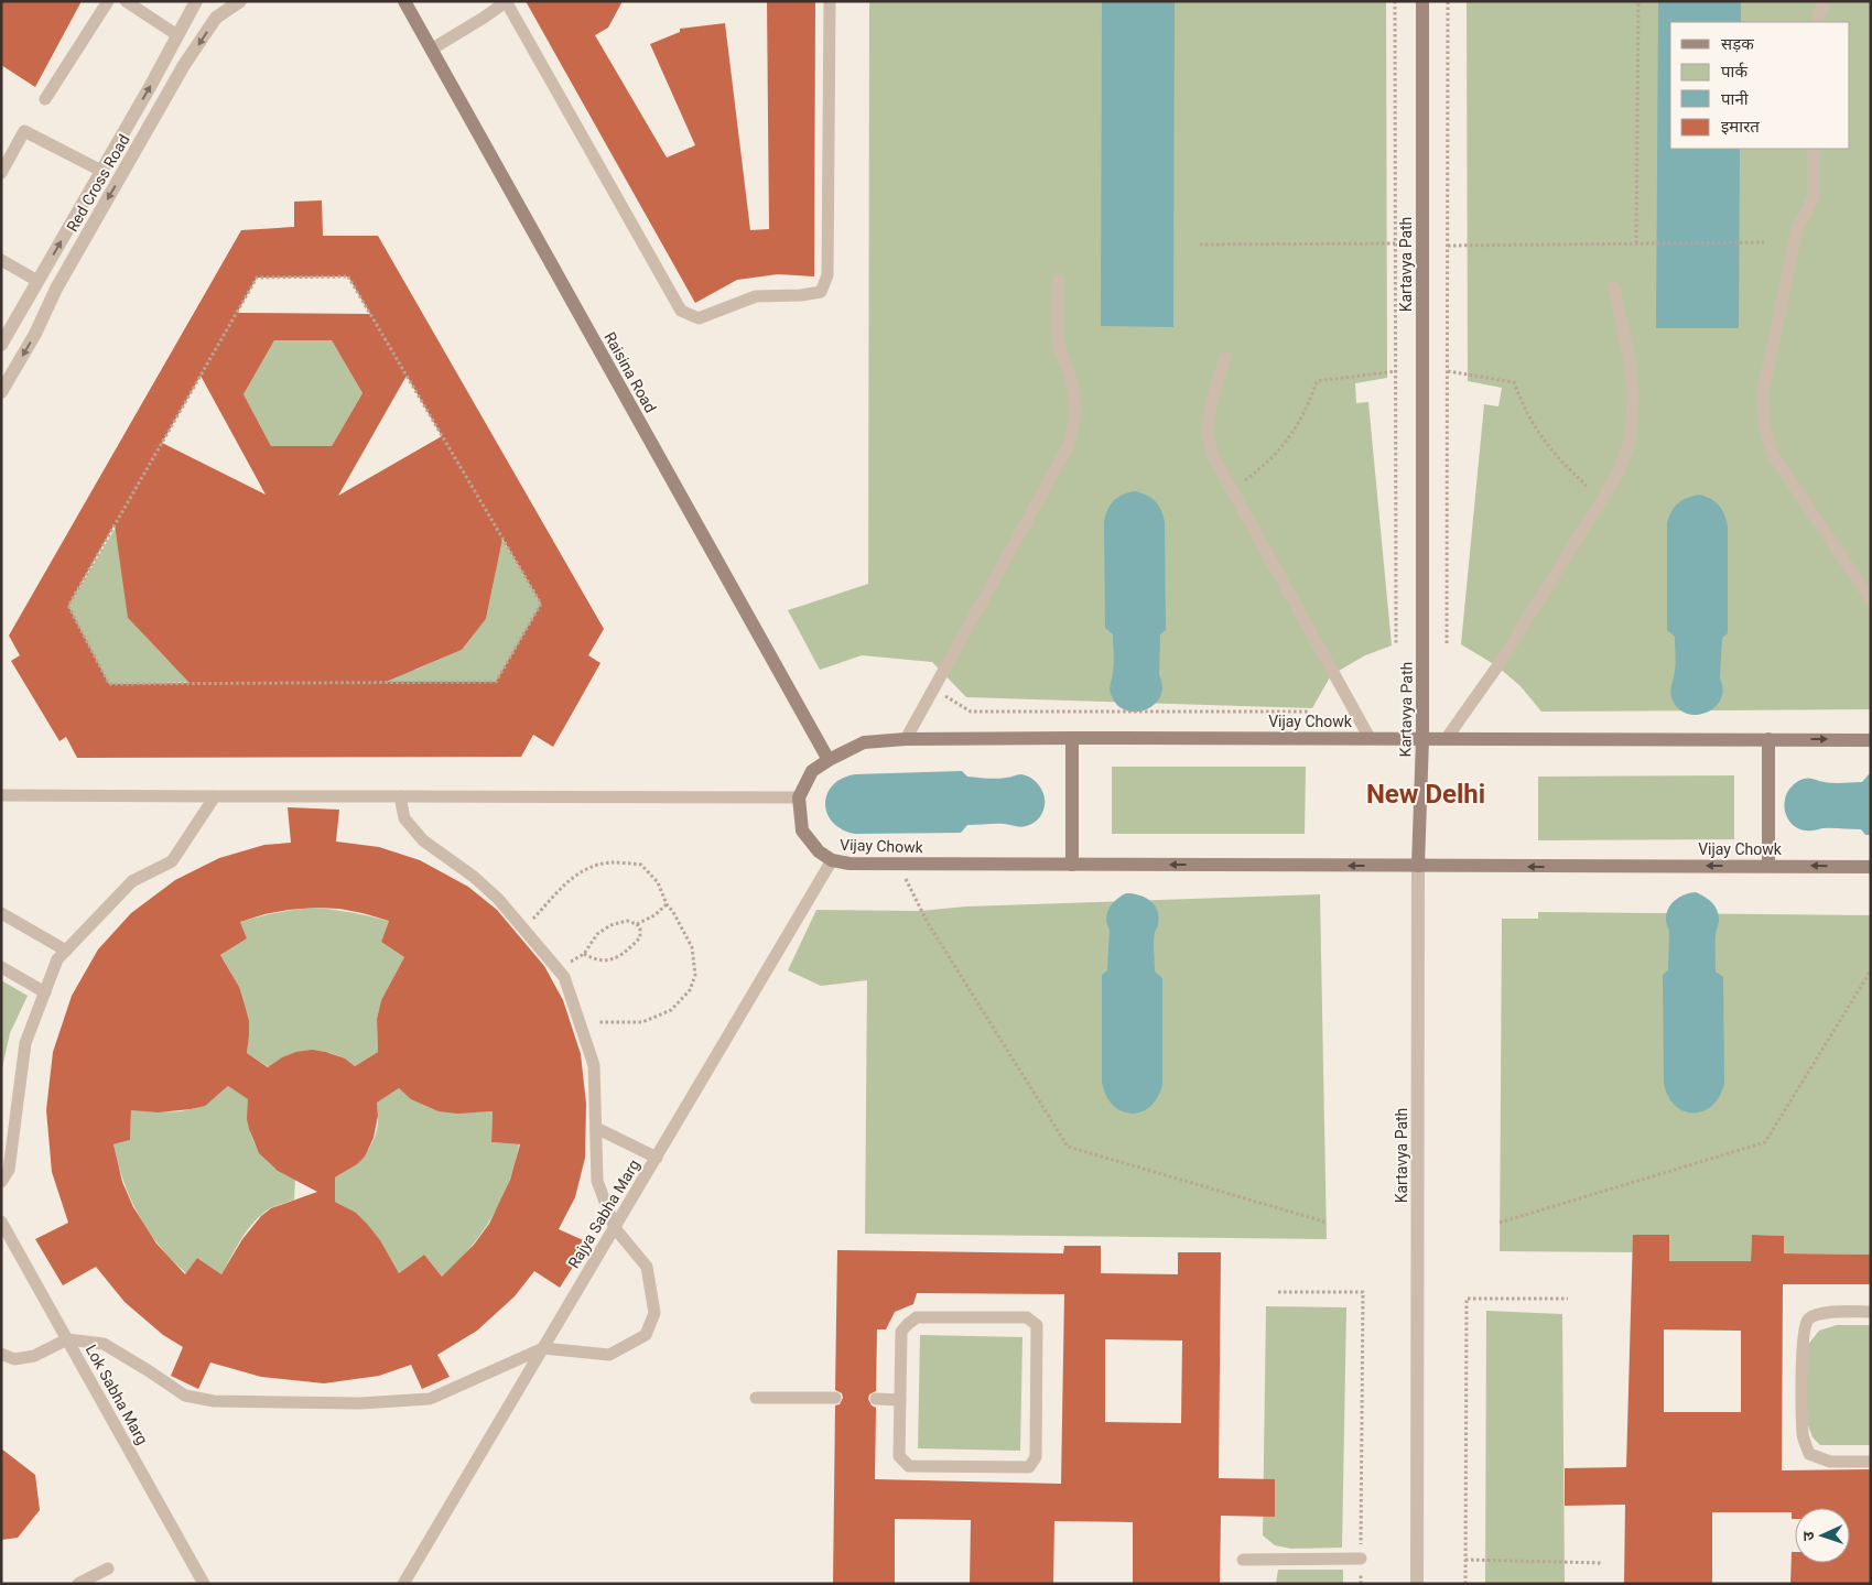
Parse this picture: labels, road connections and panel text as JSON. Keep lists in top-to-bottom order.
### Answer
{
  "streets": {
    "main road": ["Kartavya Path", "Raisina Road", "Vijay Chowk"],
    "street": ["Red Cross Road"],
    "lane": ["Rajya Sabha Marg", "Lok Sabha Marg"]
  },
  "crossings": [
    ["Kartavya Path", "Vijay Chowk"],
    ["Raisina Road", "Vijay Chowk"],
    ["Vijay Chowk", "Rajya Sabha Marg"]
  ],
  "districts": ["New Delhi"],
  "legend": [
    "सड़क",
    "पार्क",
    "पानी",
    "इमारत"
  ],
  "north": "left"
}
